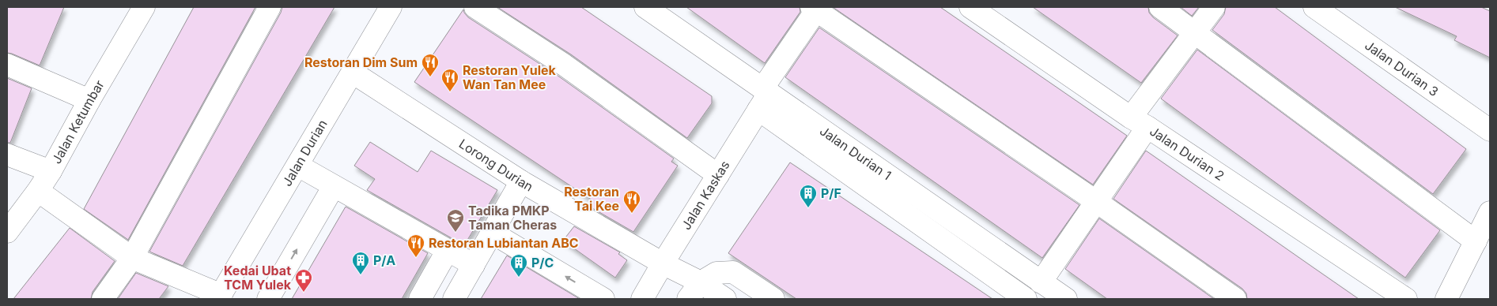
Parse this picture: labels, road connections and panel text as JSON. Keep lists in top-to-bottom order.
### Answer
{
  "streets": {
    "street": [
      "Jalan Durian 3",
      "Jalan Ketumbar",
      "Jalan Durian 1",
      "Jalan Durian",
      "Jalan Durian 2",
      "Lorong Durian",
      "Jalan Kaskas"
    ]
  },
  "crossings": [
    ["Jalan Durian 1", "Jalan Kaskas"],
    ["Jalan Durian", "Lorong Durian"],
    ["Lorong Durian", "Jalan Kaskas"]
  ],
  "places": {
    "restaurant": [
      "Restoran Dim Sum",
      "Restoran Yulek Wan Tan Mee",
      "Restoran Tai Kee",
      "Restoran Lubiantan ABC"
    ],
    "building": ["P/F", "P/A", "P/C"],
    "school or university": ["Tadika PMKP Taman Cheras"],
    "pharmacy": ["Kedai Ubat TCM Yulek"]
  }
}
